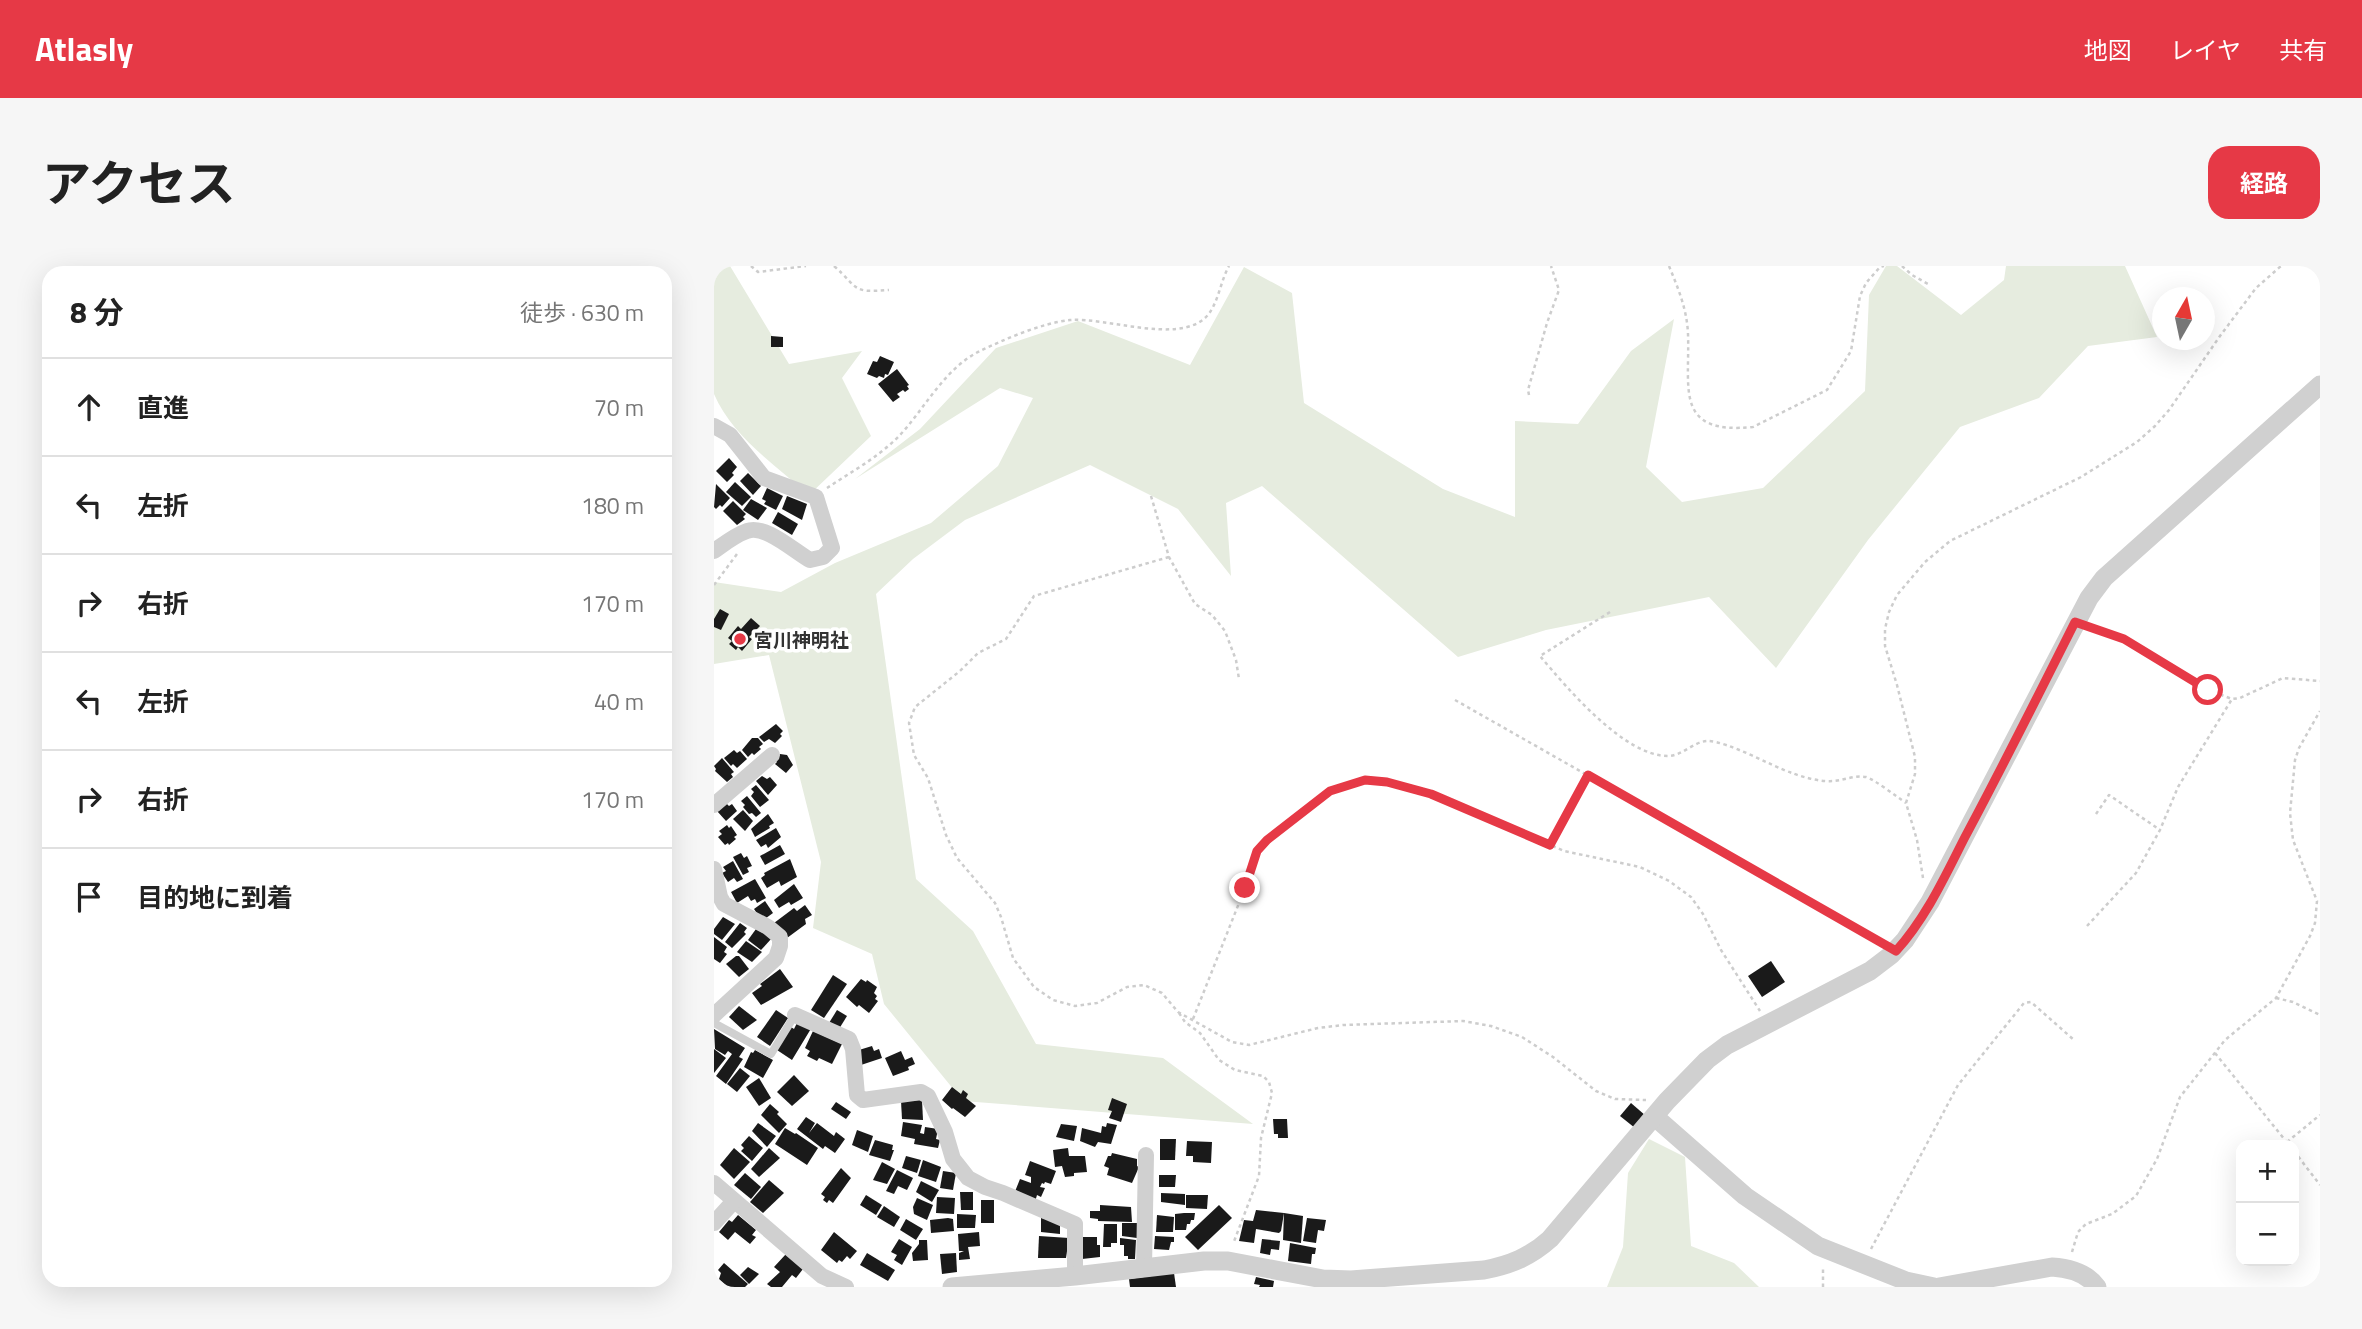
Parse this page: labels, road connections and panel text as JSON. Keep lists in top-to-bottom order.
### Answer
{
  "places": ["宮川神明社"],
  "north": "top",
  "page": {
    "header": "Atlasly",
    "nav": ["地図", "レイヤ", "共有"],
    "title": "アクセス",
    "buttons": "経路",
    "heading": ["8 分", "徒歩 · 630 m"],
    "list": [
      ["直進", "70 m"],
      ["左折", "180 m"],
      ["右折", "170 m"],
      ["左折", "40 m"],
      ["右折", "170 m"],
      "目的地に到着"
    ],
    "map_buttons": ["+", "−"]
  }
}
